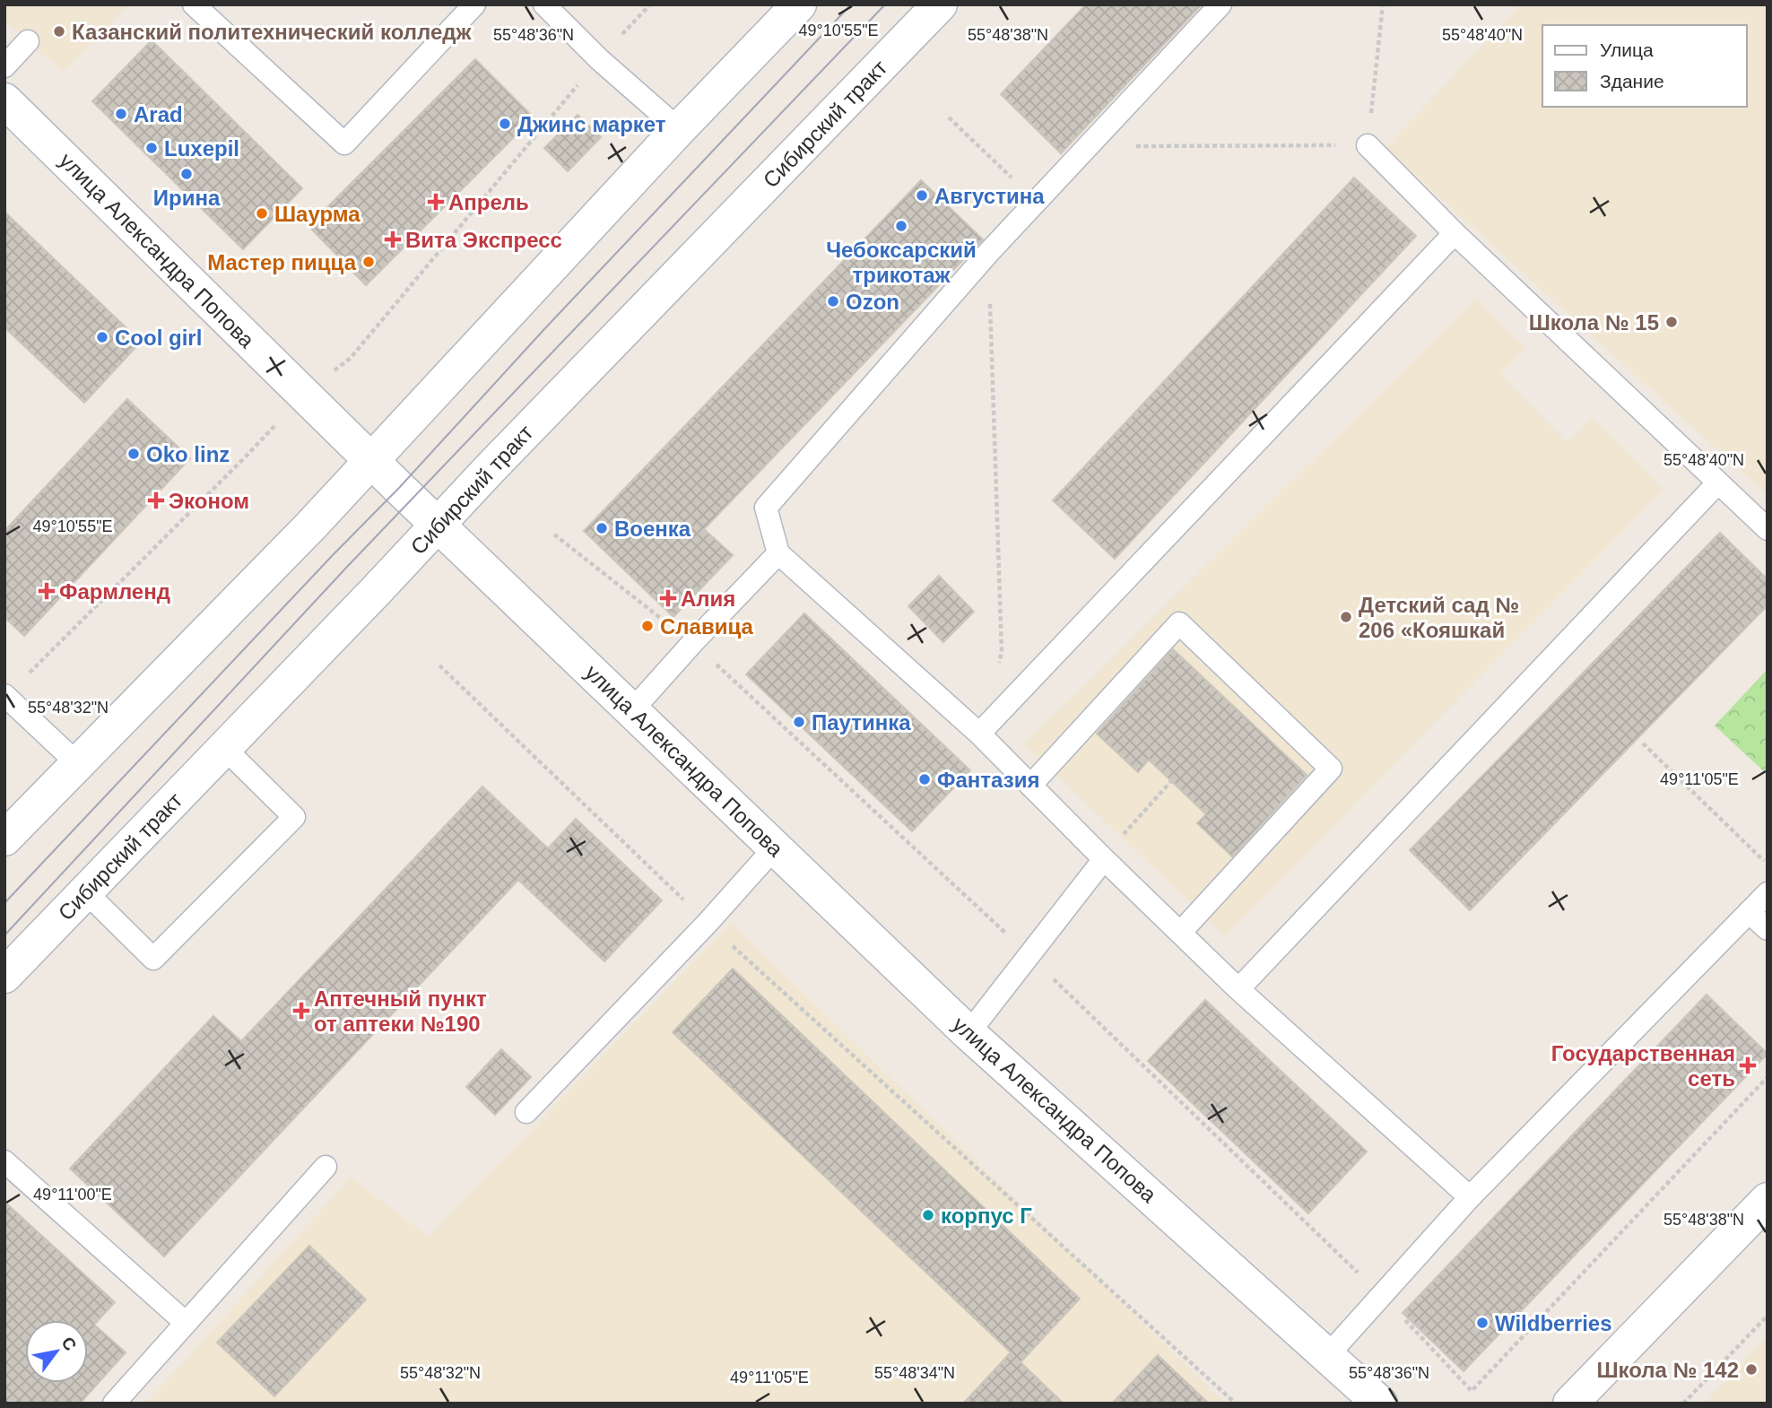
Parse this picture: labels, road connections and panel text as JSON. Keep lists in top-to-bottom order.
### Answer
{
  "streets": {
    "main road": ["Сибирский тракт", "улица Александра Попова"]
  },
  "crossings": [
    ["Сибирский тракт", "улица Александра Попова"]
  ],
  "places": {
    "other": [
      "Казанский политехнический колледж",
      "Arad",
      "Джинс маркет",
      "Luxepil",
      "Ирина",
      "Августина",
      "Шаурма",
      "Чебоксарский трикотаж",
      "Мастер пицца",
      "Ozon",
      "Школа № 15",
      "Cool girl",
      "Oko linz",
      "Военка",
      "Детский сад № 206 «Кояшкай",
      "Славица",
      "Паутинка",
      "Фантазия",
      "корпус Г",
      "Wildberries",
      "Школа № 142"
    ],
    "health": [
      "Апрель",
      "Вита Экспресс",
      "Эконом",
      "Фармленд",
      "Алия",
      "Аптечный пункт от аптеки №190",
      "Государственная сеть"
    ]
  },
  "legend": ["Улица", "Здание"],
  "north": "top right",
  "coordinates": [
    "49°10'55\"E",
    "55°48'36\"N",
    "55°48'38\"N",
    "55°48'40\"N",
    "55°48'32\"N",
    "49°11'05\"E",
    "49°11'00\"E",
    "55°48'34\"N"
  ]
}
